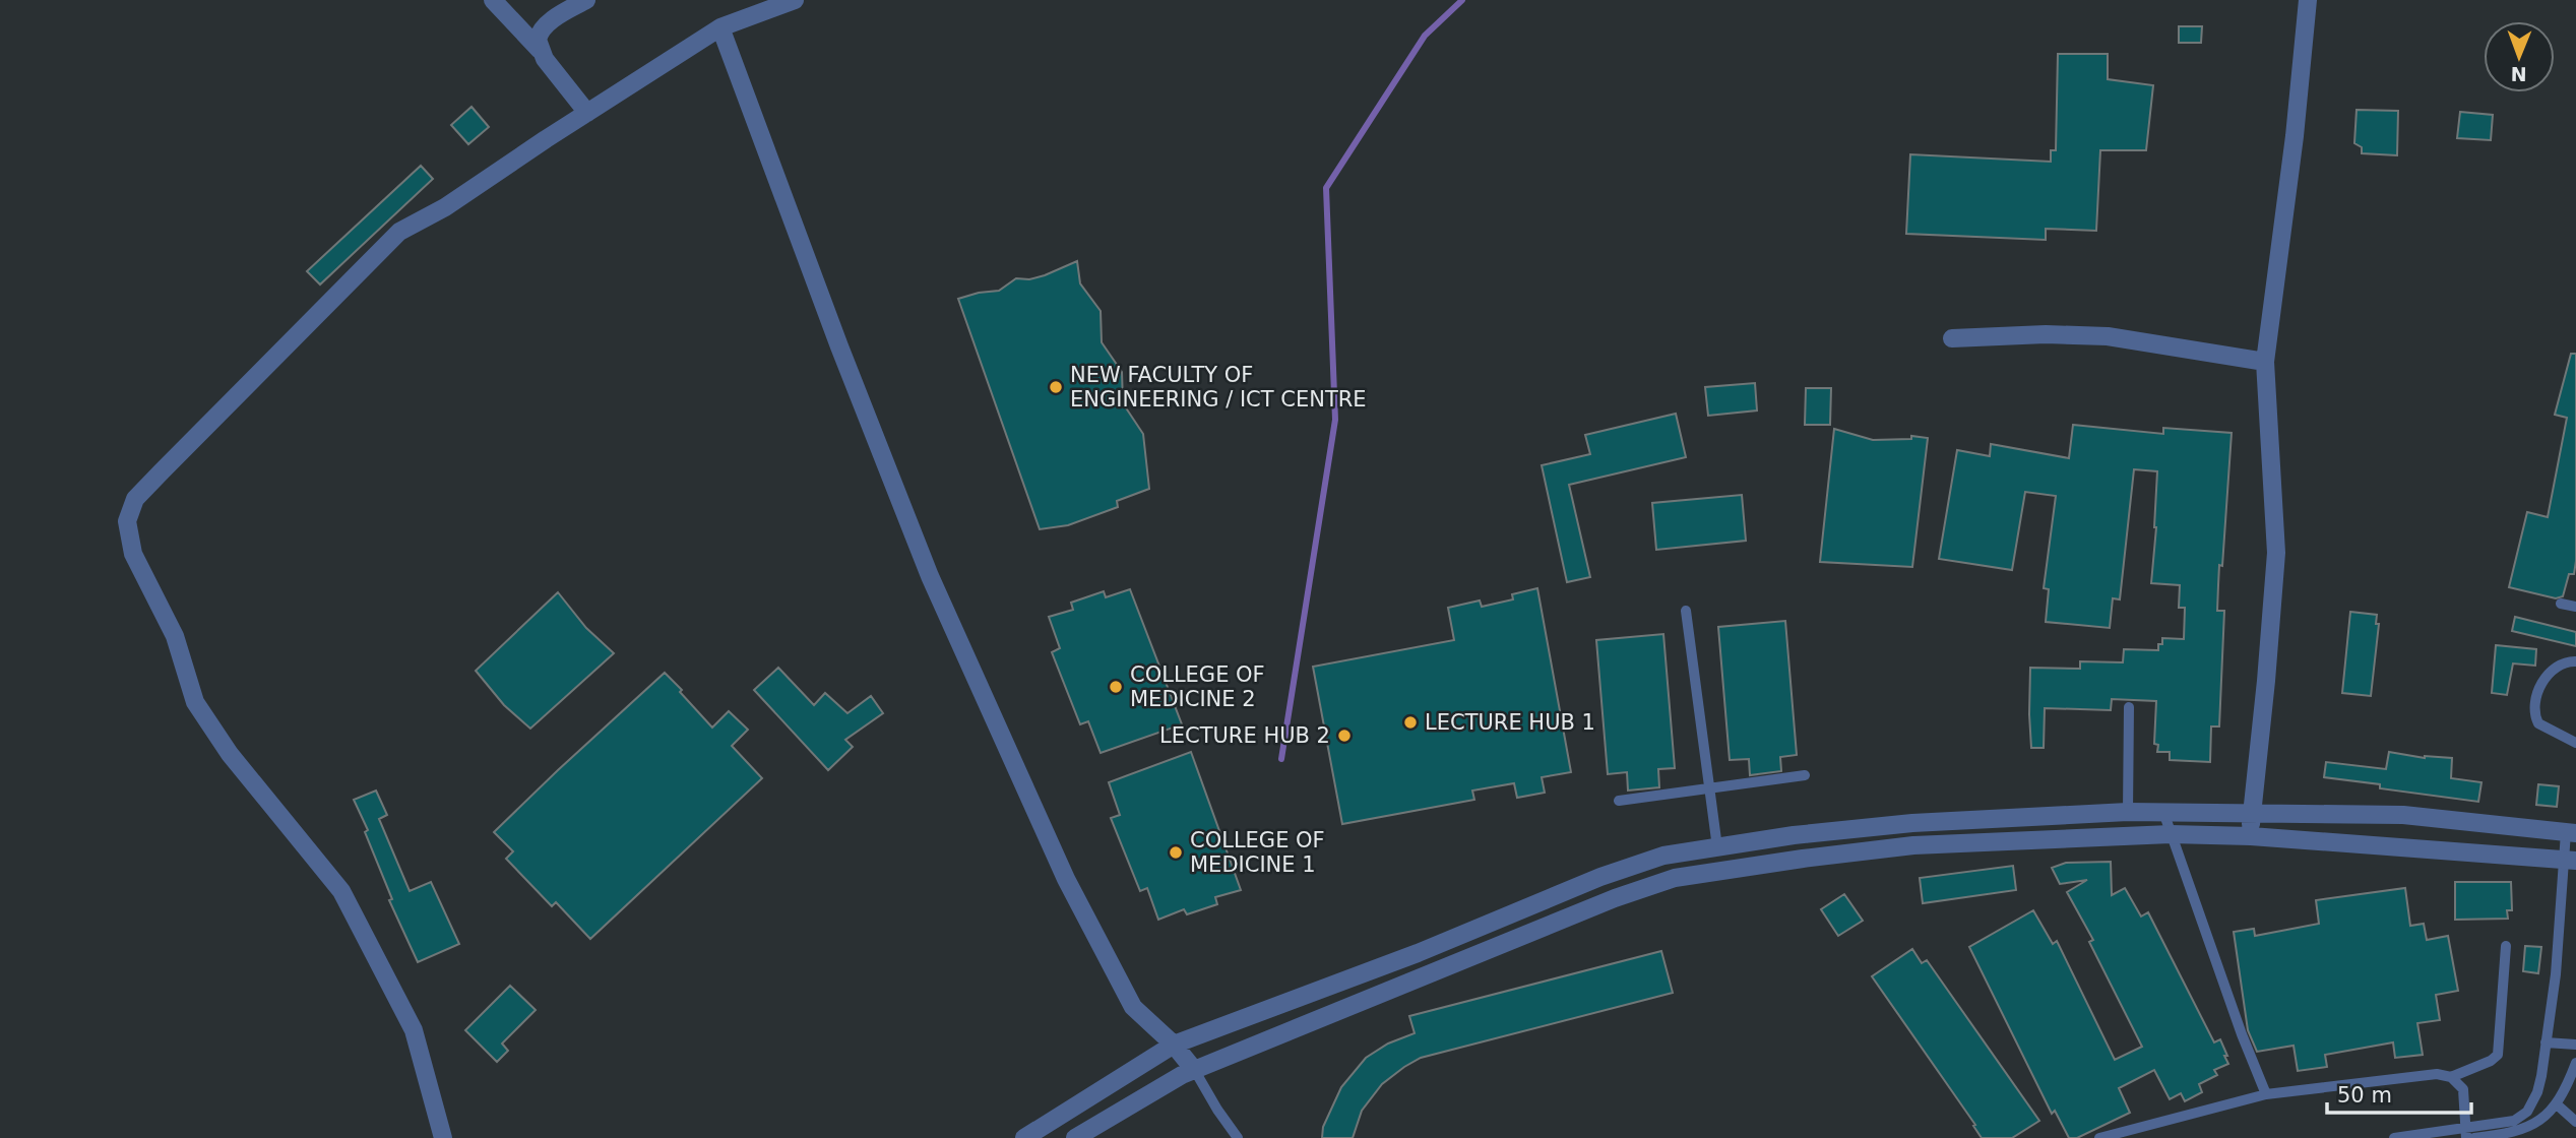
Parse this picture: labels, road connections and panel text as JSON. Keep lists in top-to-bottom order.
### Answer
{
  "places": [
    "NEW FACULTY OF ENGINEERING / ICT CENTRE",
    "COLLEGE OF MEDICINE 2",
    "LECTURE HUB 1",
    "LECTURE HUB 2",
    "COLLEGE OF MEDICINE 1"
  ],
  "scale_bar": "50 m",
  "north": "bottom"
}
